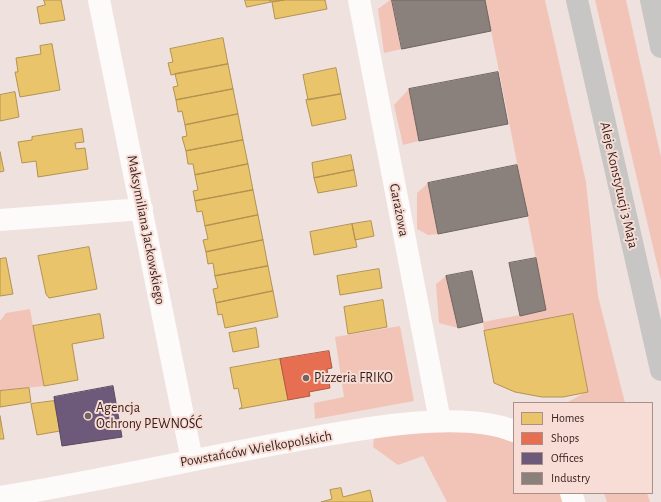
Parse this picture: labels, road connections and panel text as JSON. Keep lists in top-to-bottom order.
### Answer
{
  "streets": {
    "main road": ["Aleje Konstytucji 3 Maja"],
    "street": ["Garażowa", "Maksymiliana Jackowskiego", "Powstańców Wielkopolskich"]
  },
  "crossings": [
    ["Garażowa", "Powstańców Wielkopolskich"],
    ["Maksymiliana Jackowskiego", "Powstańców Wielkopolskich"]
  ],
  "places": ["Pizzeria FRIKO", "Agencja Ochrony PEWNOŚĆ"],
  "legend": [
    "Homes",
    "Shops",
    "Offices",
    "Industry"
  ]
}
